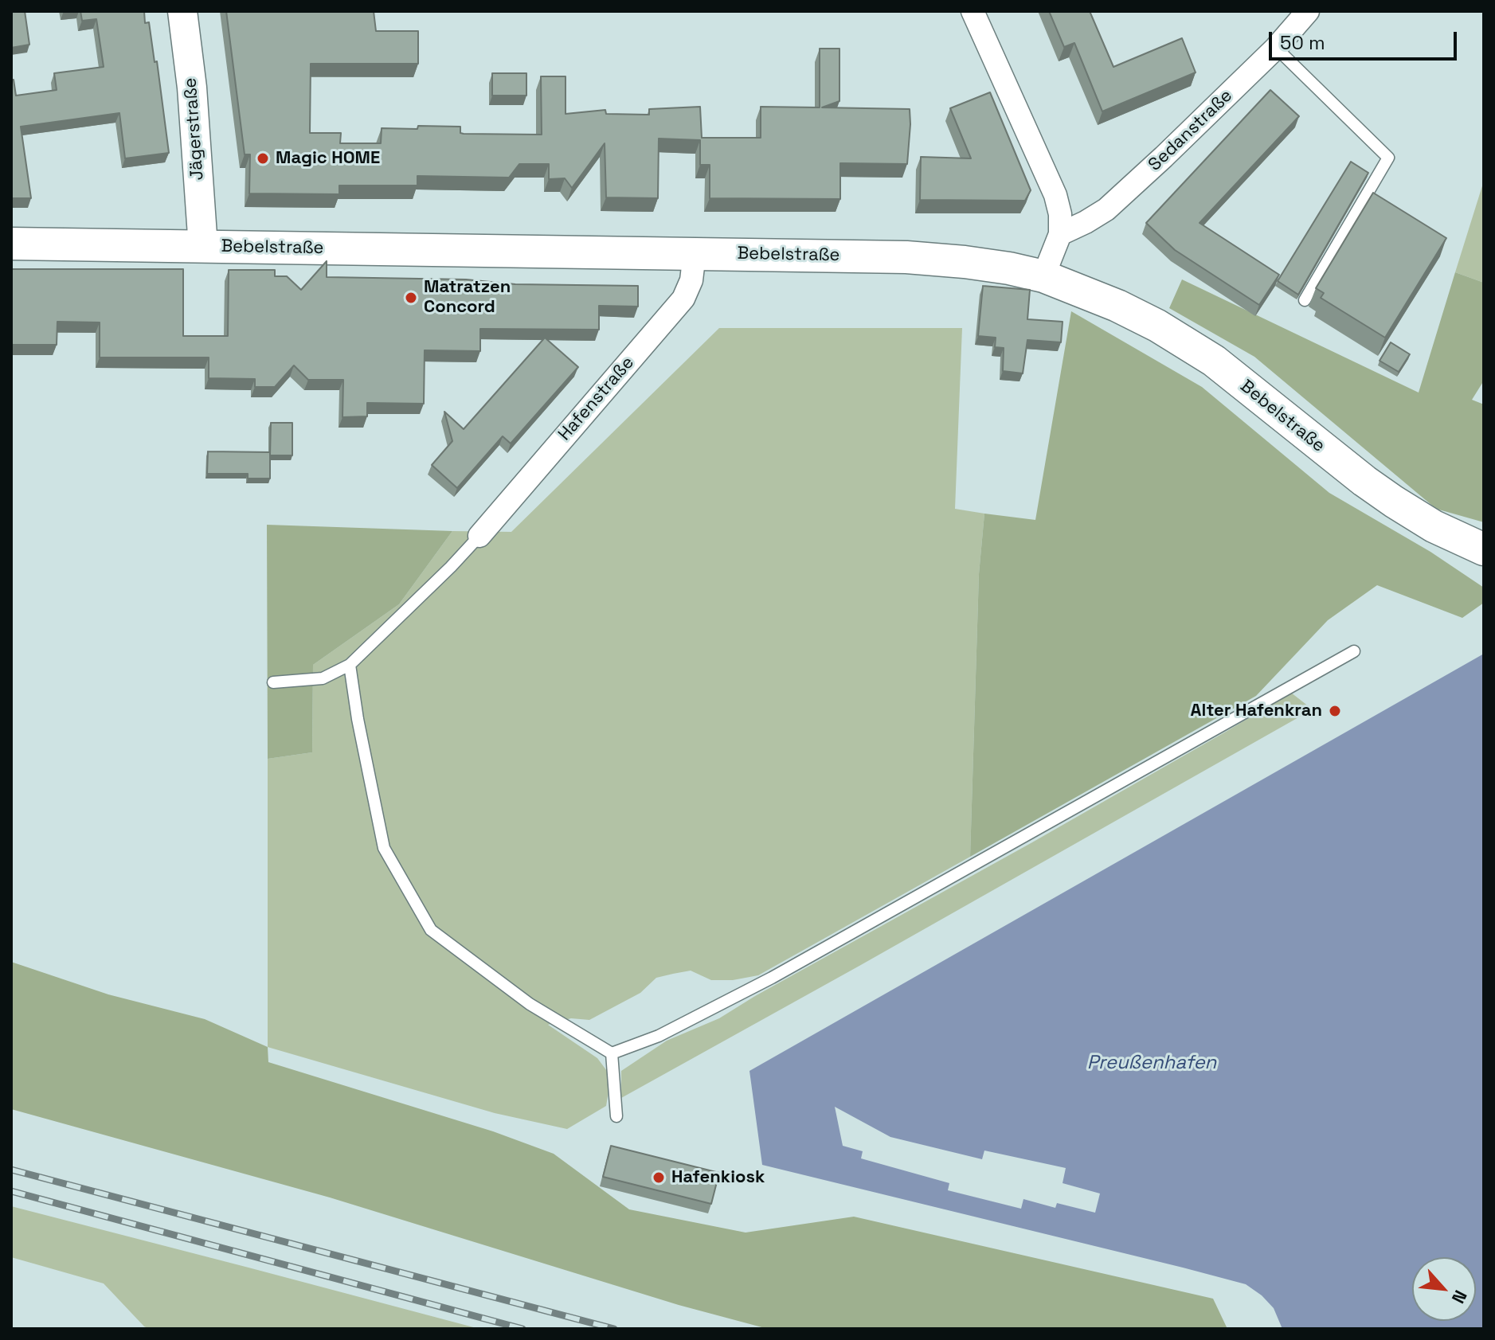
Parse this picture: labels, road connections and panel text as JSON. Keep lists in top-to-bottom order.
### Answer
{
  "streets": {
    "main road": ["Bebelstraße"],
    "street": ["Jägerstraße", "Sedanstraße", "Hafenstraße"]
  },
  "crossings": [
    ["Jägerstraße", "Bebelstraße"],
    ["Bebelstraße", "Hafenstraße"]
  ],
  "water": ["Preußenhafen"],
  "places": [
    "Magic HOME",
    "Matratzen Concord",
    "Alter Hafenkran",
    "Hafenkiosk"
  ],
  "scale_bar": "50 m",
  "north": "bottom right"
}
